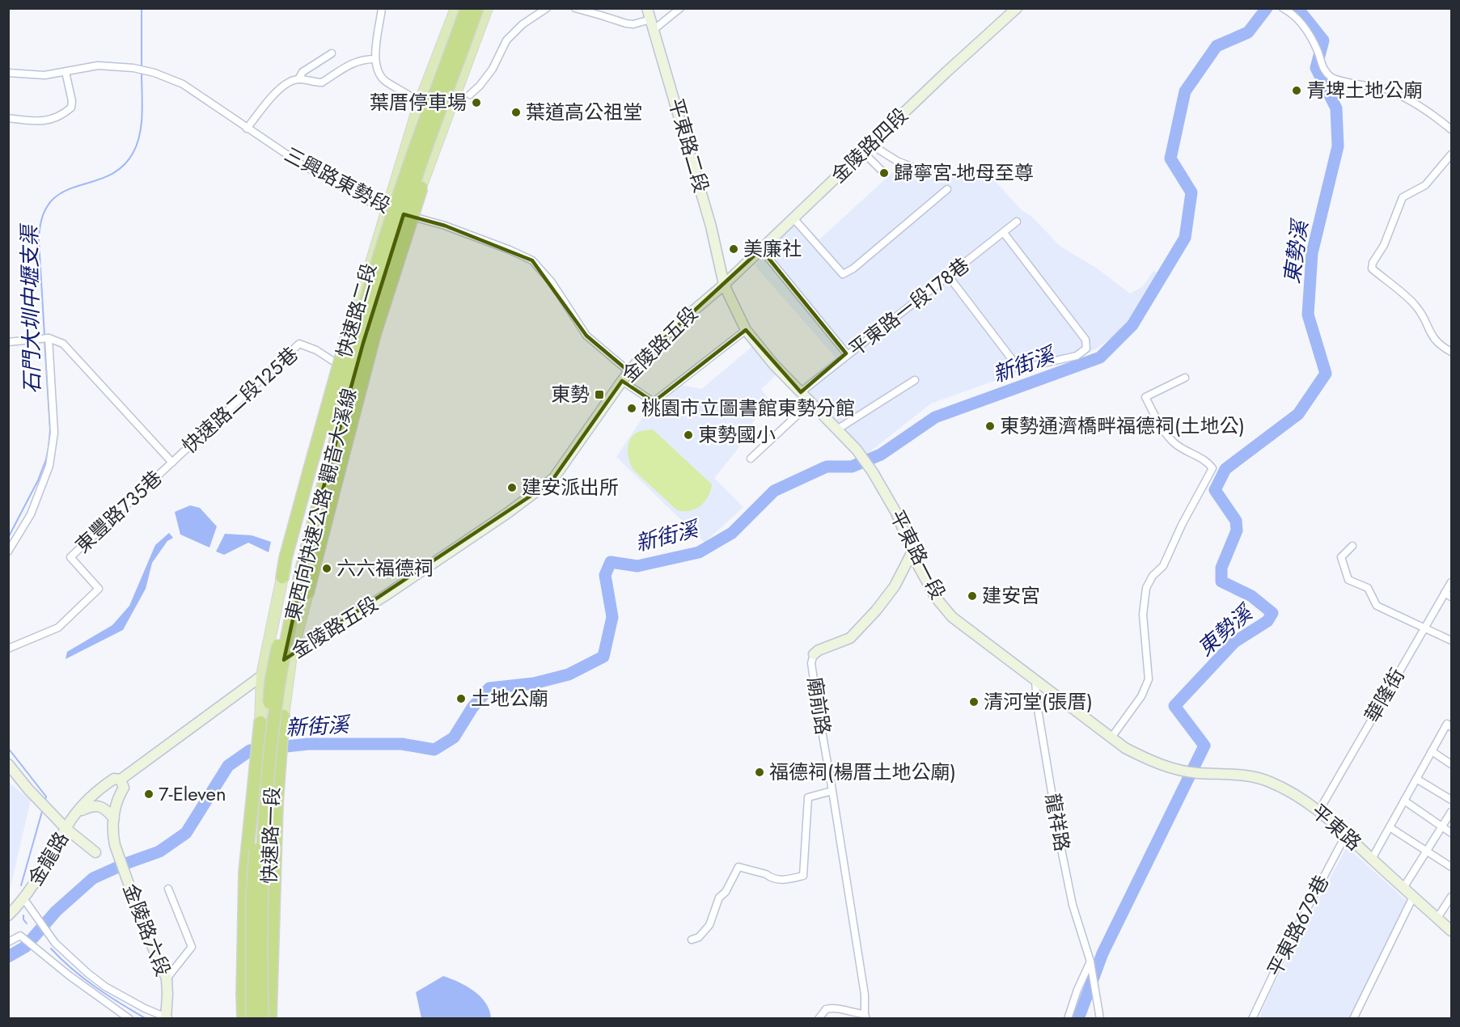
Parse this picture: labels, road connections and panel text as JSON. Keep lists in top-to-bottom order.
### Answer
{
  "streets": {
    "highway": ["東西向快速公路 觀音大溪線"],
    "main road": ["快速路二段", "快速路一段"],
    "street": [
      "平東路二段",
      "金陵路四段",
      "三興路東勢段",
      "平東路一段178巷",
      "金陵路五段",
      "快速路二段125巷",
      "東豐路735巷",
      "平東路一段",
      "華隆街",
      "廟前路",
      "龍祥路",
      "平東路",
      "金龍路",
      "平東路679巷",
      "金陵路六段"
    ]
  },
  "crossings": [
    ["平東路二段", "金陵路四段"],
    ["平東路二段", "金陵路五段"],
    ["平東路二段", "平東路一段"],
    ["金陵路四段", "金陵路五段"],
    ["金陵路四段", "平東路一段"],
    ["三興路東勢段", "快速路二段"],
    ["三興路東勢段", "金陵路五段"],
    ["平東路一段178巷", "平東路一段"],
    ["快速路二段", "金陵路五段"],
    ["金陵路五段", "平東路一段"],
    ["金陵路五段", "金龍路"],
    ["金陵路五段", "金陵路六段"],
    ["快速路二段125巷", "東豐路735巷"],
    ["平東路一段", "廟前路"],
    ["平東路一段", "龍祥路"],
    ["平東路一段", "平東路"],
    ["華隆街", "平東路"],
    ["平東路", "平東路679巷"],
    ["金龍路", "金陵路六段"]
  ],
  "water": ["東勢溪", "石門大圳中壢支渠", "新街溪"],
  "places": {
    "other": [
      "青埤土地公廟",
      "葉厝停車場",
      "葉道高公祖堂",
      "歸寧宮-地母至尊",
      "美廉社",
      "桃園市立圖書館東勢分館",
      "東勢通濟橋畔福德祠(土地公)",
      "東勢國小",
      "建安派出所",
      "六六福德祠",
      "建安宮",
      "土地公廟",
      "清河堂(張厝)",
      "福德祠(楊厝土地公廟)",
      "7-Eleven"
    ],
    "transit": ["東勢"]
  }
}
